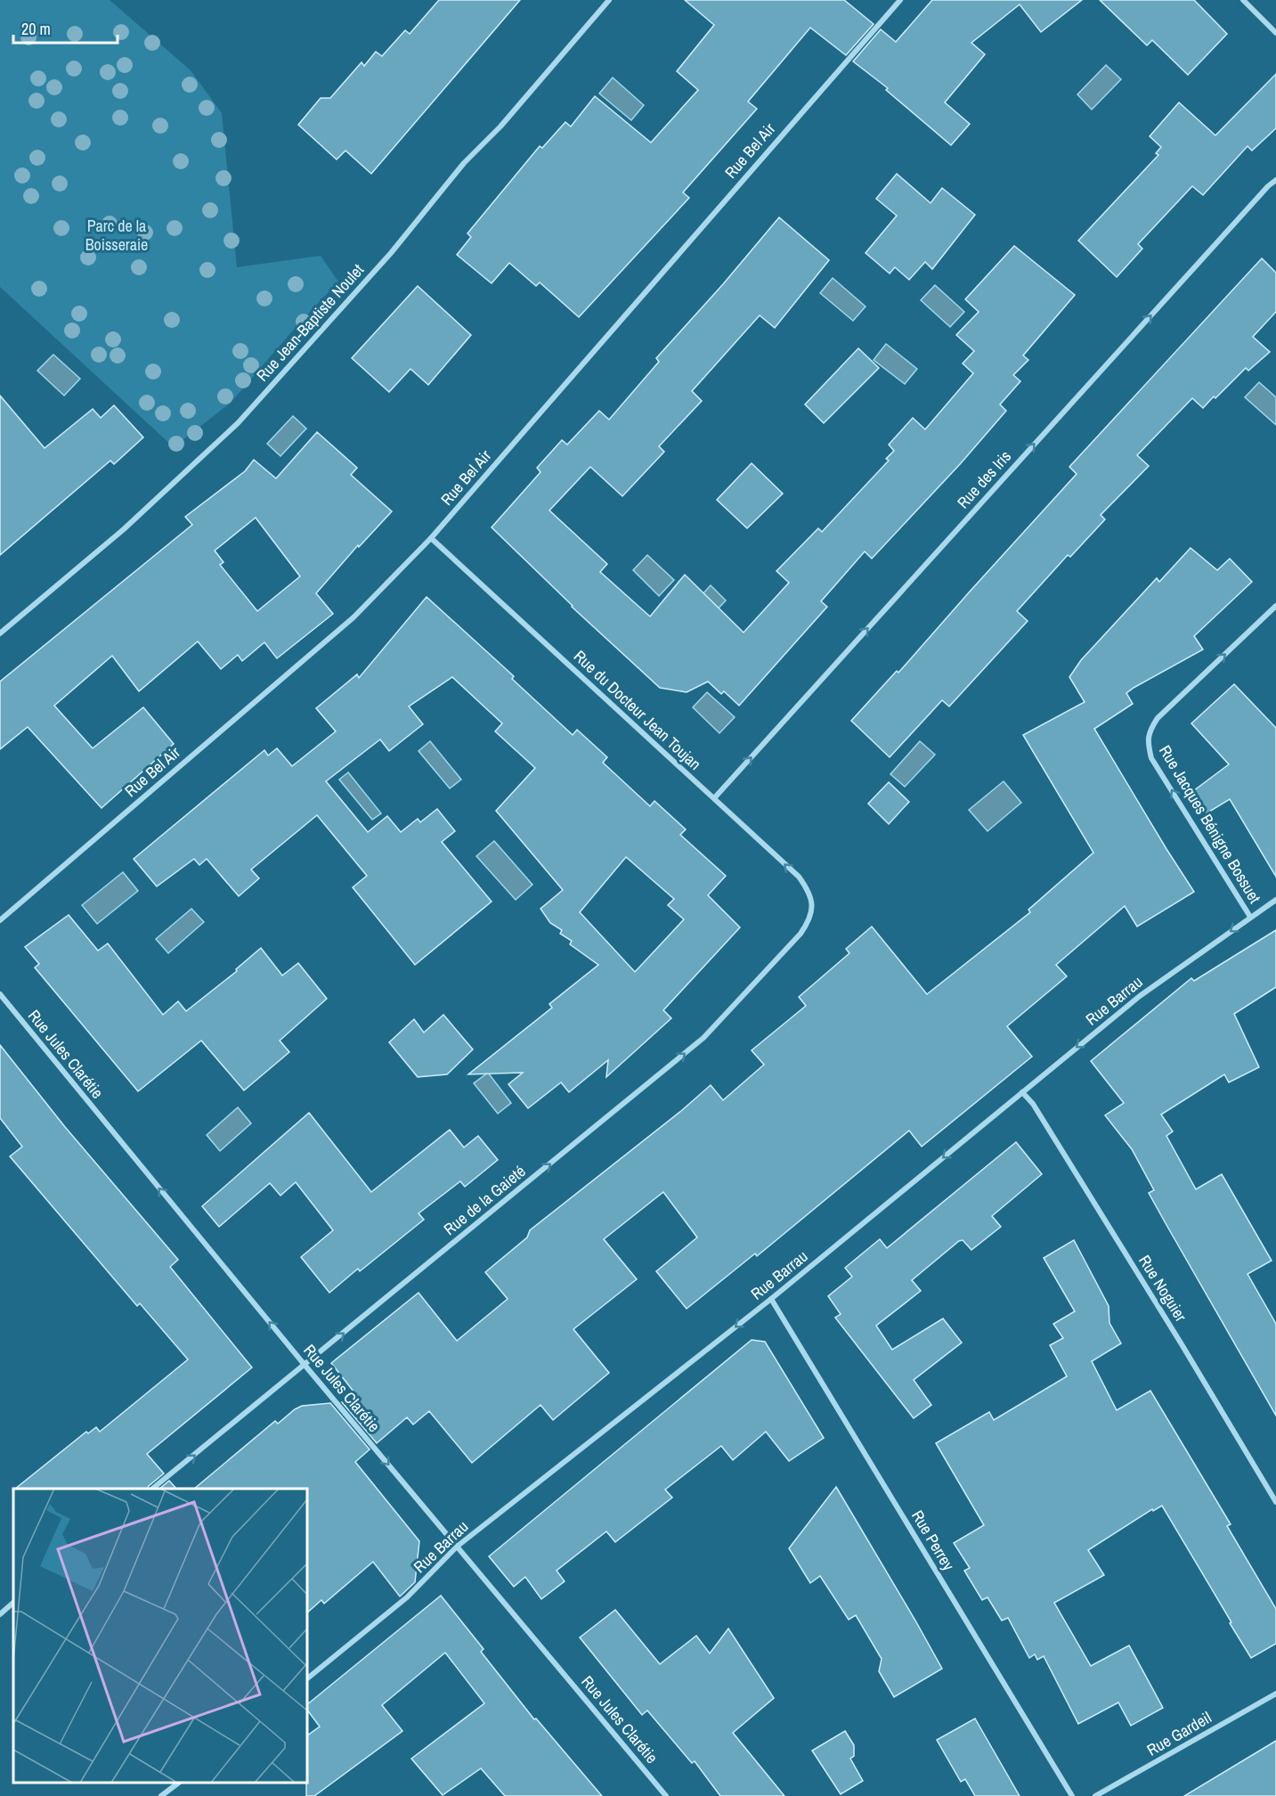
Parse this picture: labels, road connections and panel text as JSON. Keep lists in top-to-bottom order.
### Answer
{
  "streets": {
    "street": [
      "Rue Bel Air",
      "Rue Jean-Baptiste Noulet",
      "Rue des Iris",
      "Rue du Docteur Jean Toujan",
      "Rue Jacques Bénigne Bossuet",
      "Rue Barrau",
      "Rue Jules Clarétie",
      "Rue de la Gaieté",
      "Rue Noguier",
      "Rue Perrey",
      "Rue Gardeil"
    ]
  },
  "crossings": [
    ["Rue Bel Air", "Rue du Docteur Jean Toujan"],
    ["Rue des Iris", "Rue du Docteur Jean Toujan"],
    ["Rue du Docteur Jean Toujan", "Rue de la Gaieté"],
    ["Rue Jacques Bénigne Bossuet", "Rue Barrau"],
    ["Rue Barrau", "Rue Jules Clarétie"],
    ["Rue Barrau", "Rue Noguier"],
    ["Rue Barrau", "Rue Perrey"],
    ["Rue Jules Clarétie", "Rue de la Gaieté"]
  ],
  "one_way": ["Rue des Iris", "Rue Barrau", "Rue de la Gaieté"],
  "parks": ["Parc de la Boisseraie"],
  "scale_bar": "20 m"
}
